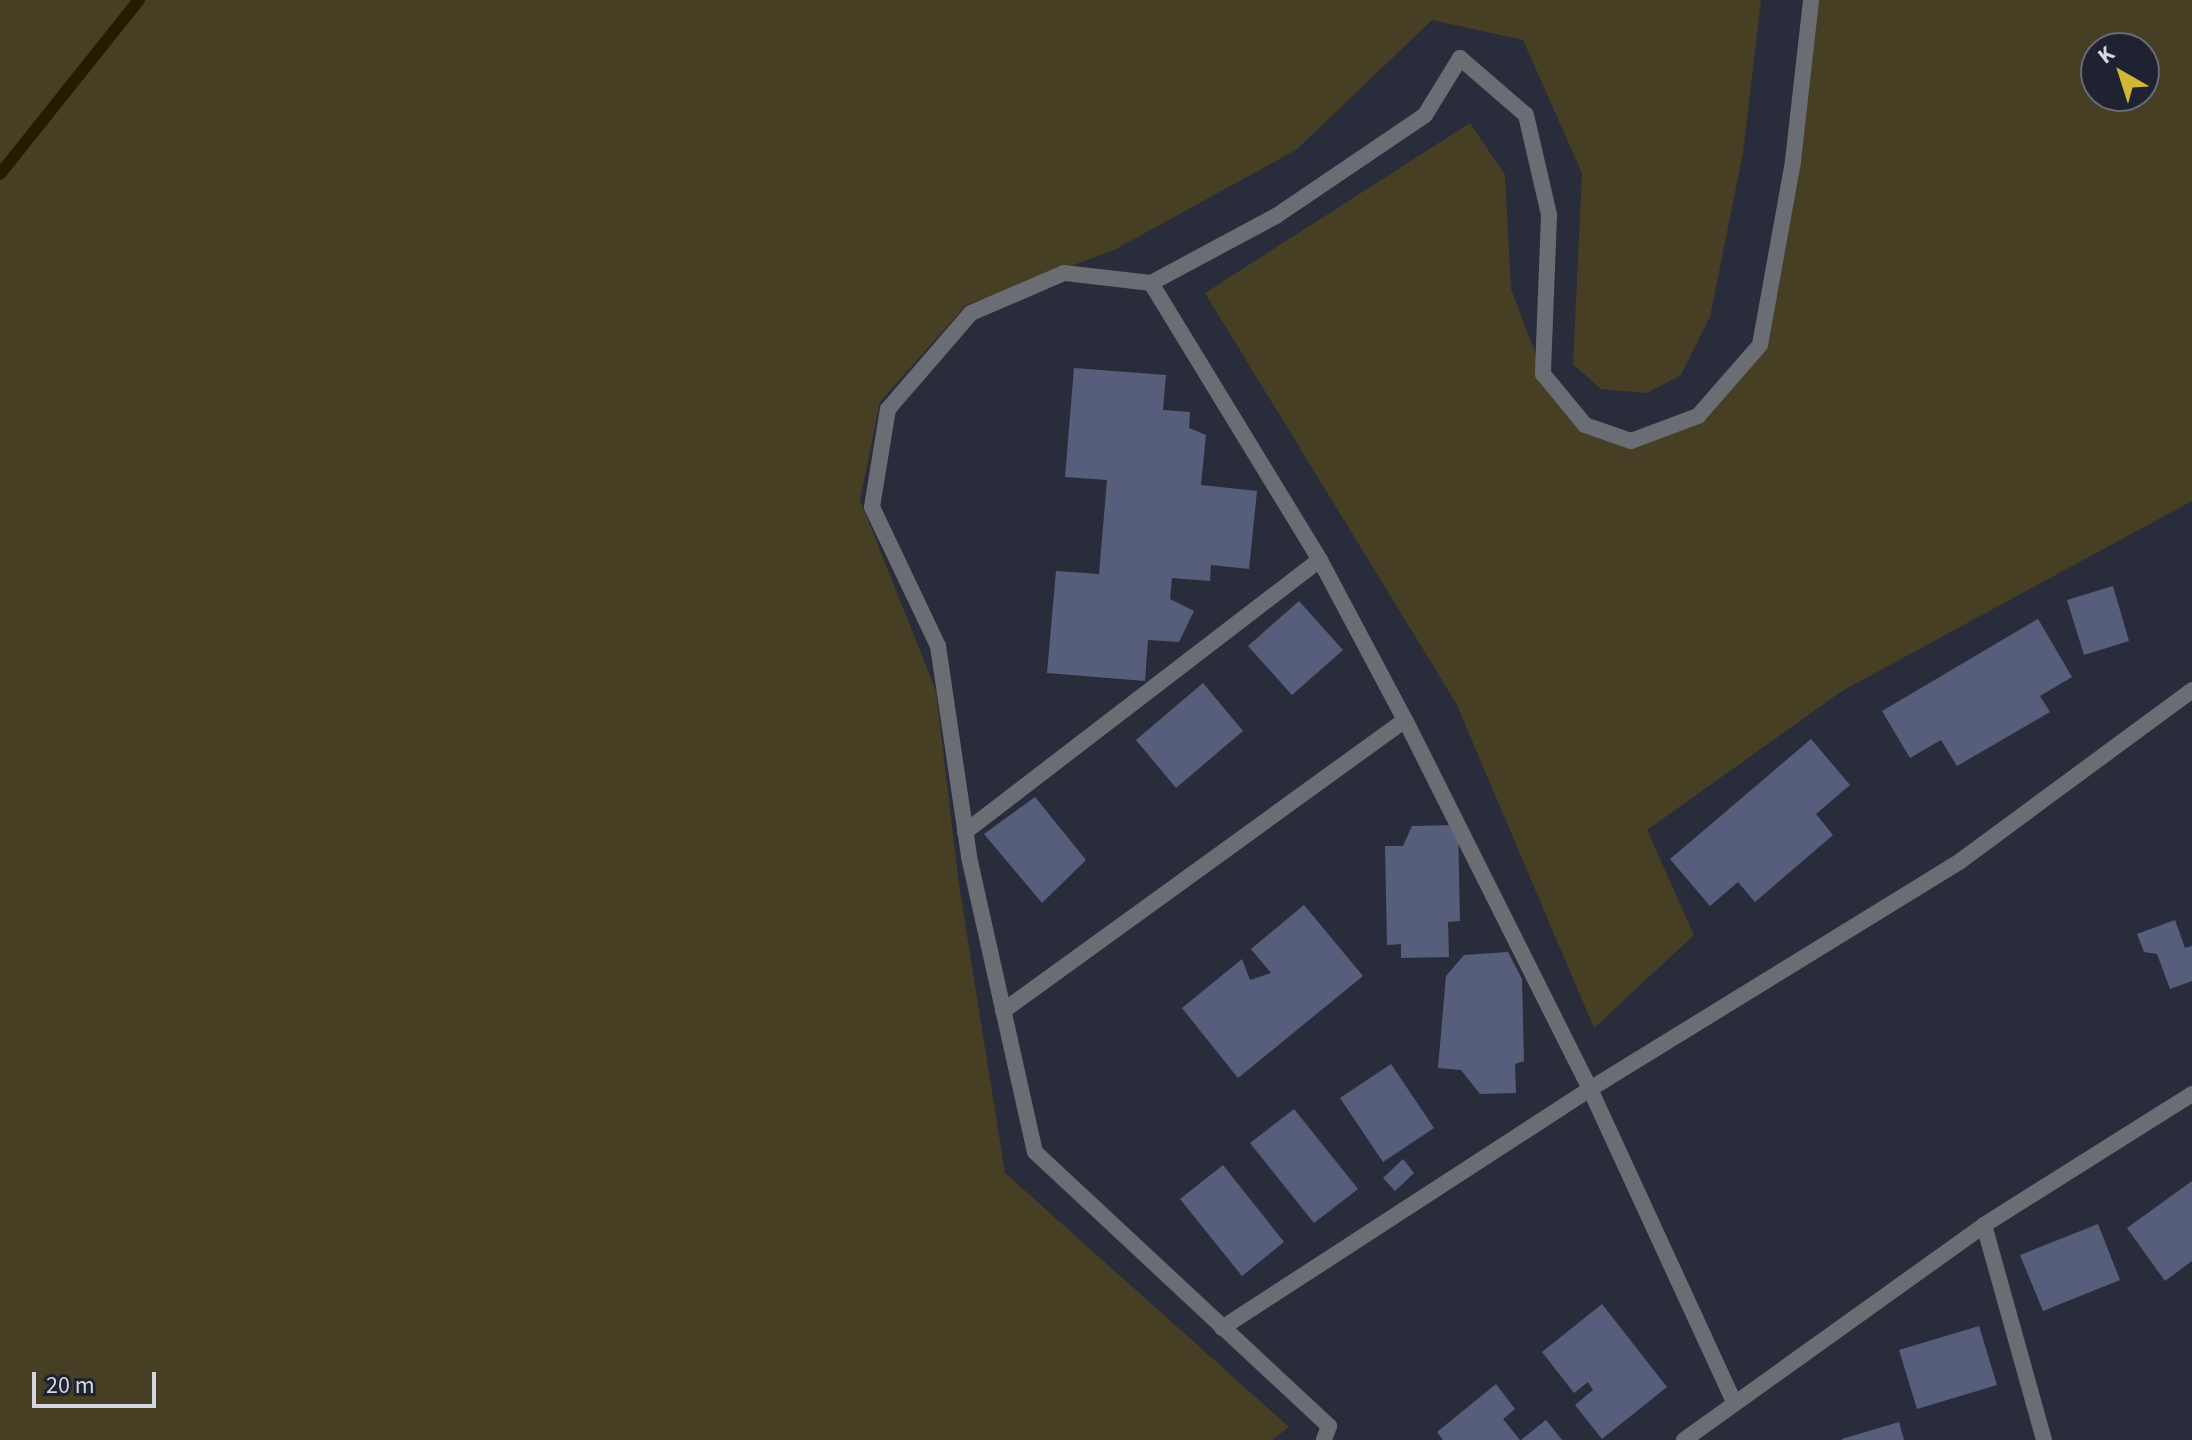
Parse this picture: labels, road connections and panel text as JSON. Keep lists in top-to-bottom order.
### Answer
{
  "scale_bar": "20 m",
  "north": "top left"
}
